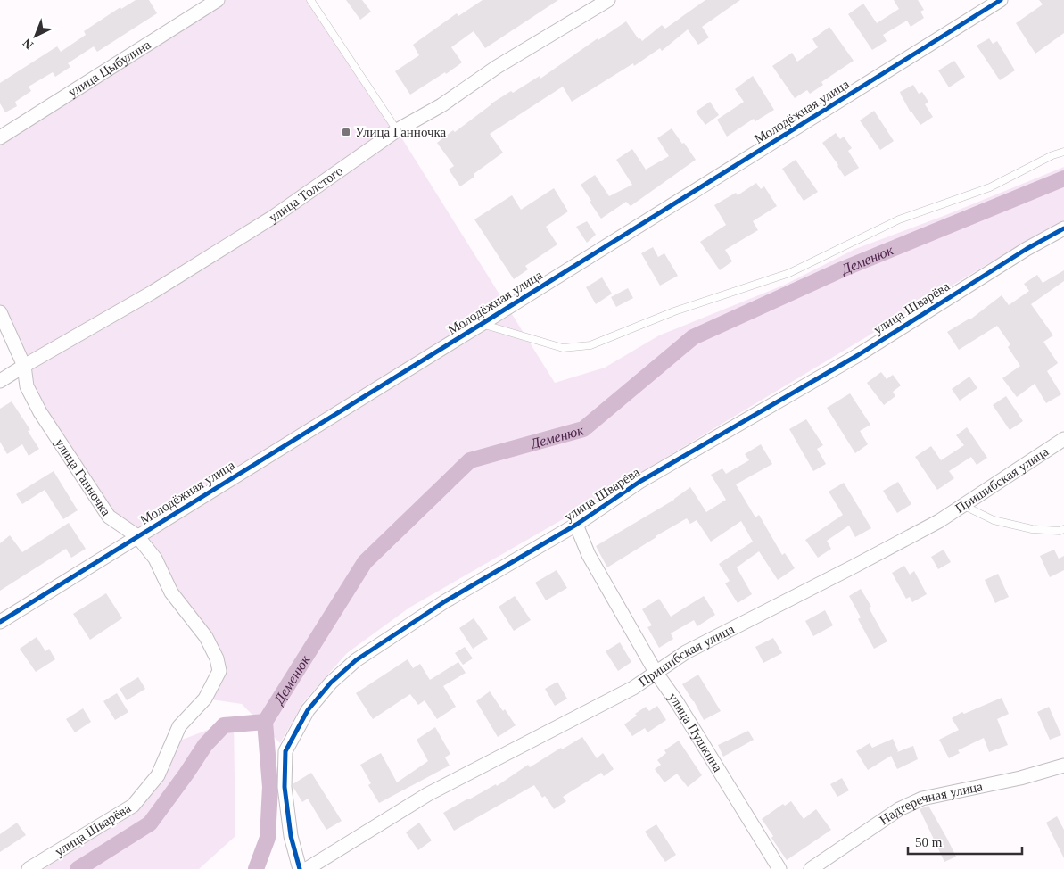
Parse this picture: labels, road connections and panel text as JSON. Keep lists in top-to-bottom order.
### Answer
{
  "streets": {
    "street": [
      "улица Цыбулина",
      "Молодёжная улица",
      "улица Толстого",
      "улица Шварёва",
      "улица Ганночка",
      "Пришибская улица",
      "улица Пушкина",
      "Надтеречная улица"
    ]
  },
  "crossings": [
    ["Молодёжная улица", "улица Ганночка"],
    ["улица Толстого", "улица Ганночка"],
    ["улица Шварёва", "улица Ганночка"],
    ["улица Шварёва", "улица Пушкина"],
    ["Пришибская улица", "улица Пушкина"]
  ],
  "water": ["Деменюк"],
  "places": {
    "transit": ["Улица Ганночка"]
  },
  "scale_bar": "50 m",
  "north": "bottom left"
}
